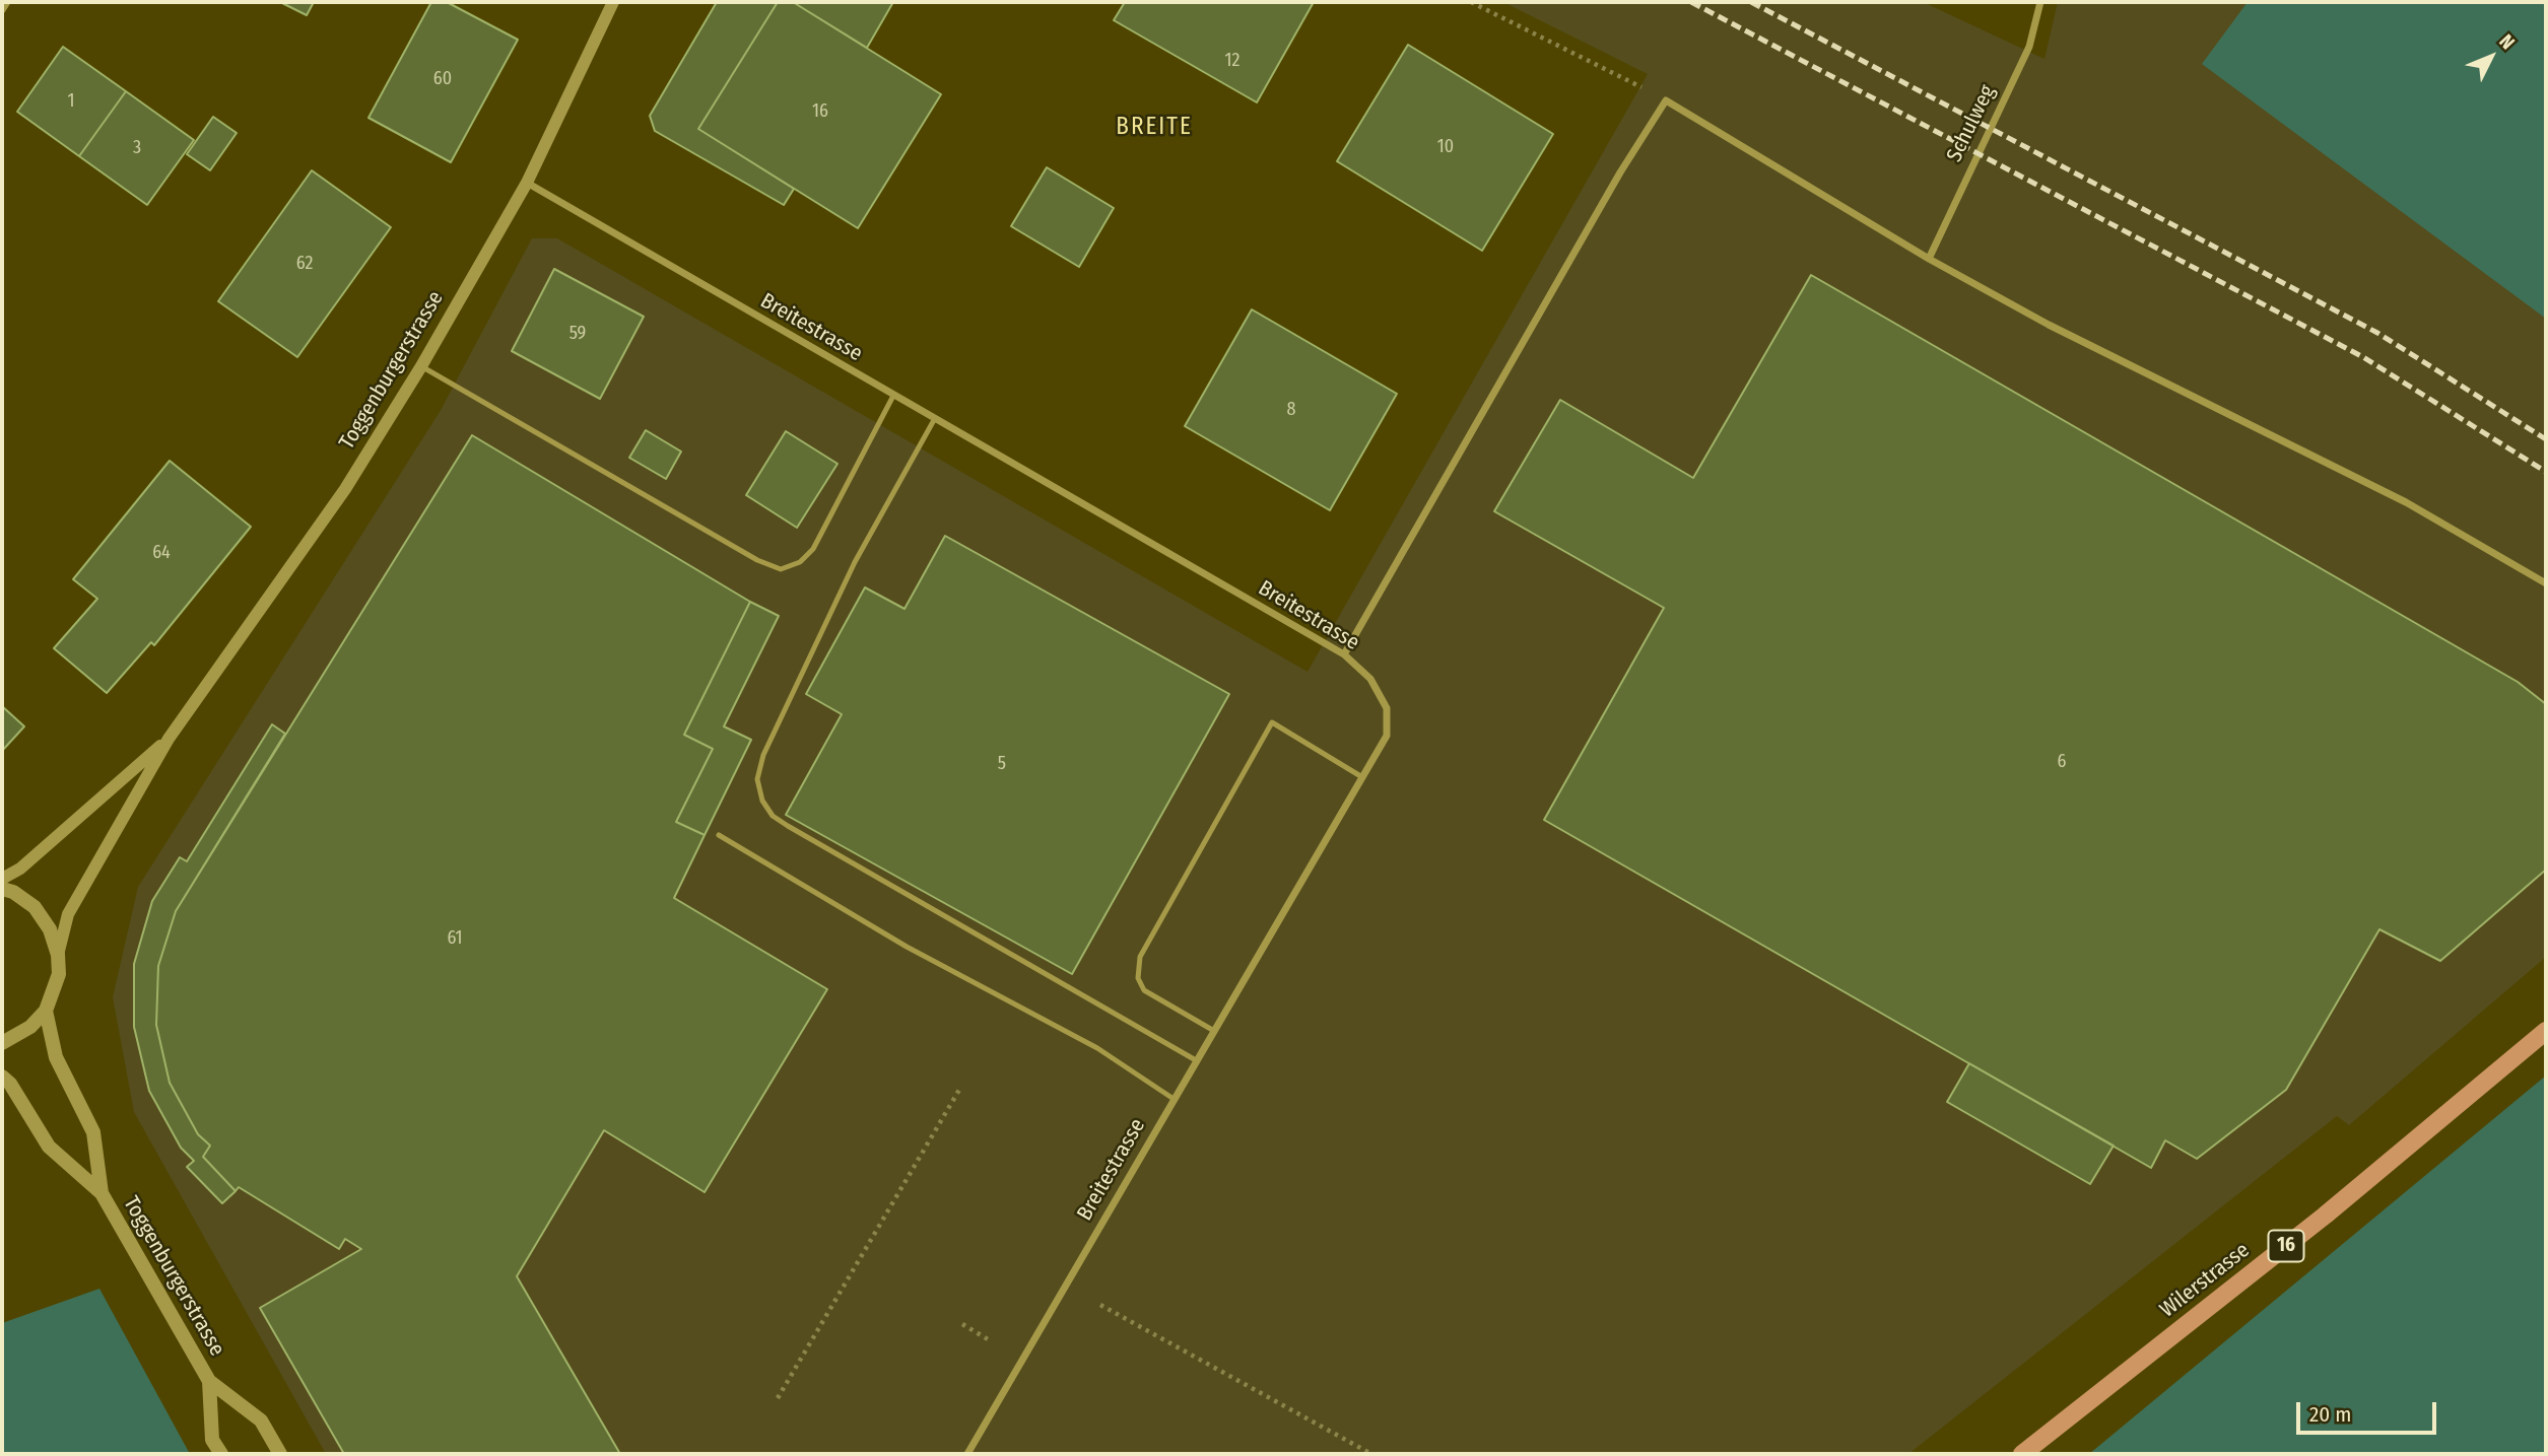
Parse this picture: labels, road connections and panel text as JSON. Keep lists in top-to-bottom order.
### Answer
{
  "streets": {
    "main road": ["Toggenburgerstrasse", "16", "Wilerstrasse"],
    "street": ["Schulweg", "Breitestrasse"]
  },
  "crossings": [
    ["Breitestrasse", "Toggenburgerstrasse"]
  ],
  "districts": ["BREITE"],
  "house_numbers": [
    "12",
    "60",
    "1",
    "16",
    "10",
    "3",
    "62",
    "59",
    "8",
    "64",
    "6",
    "5",
    "61"
  ],
  "scale_bar": "20 m",
  "north": "top right"
}
